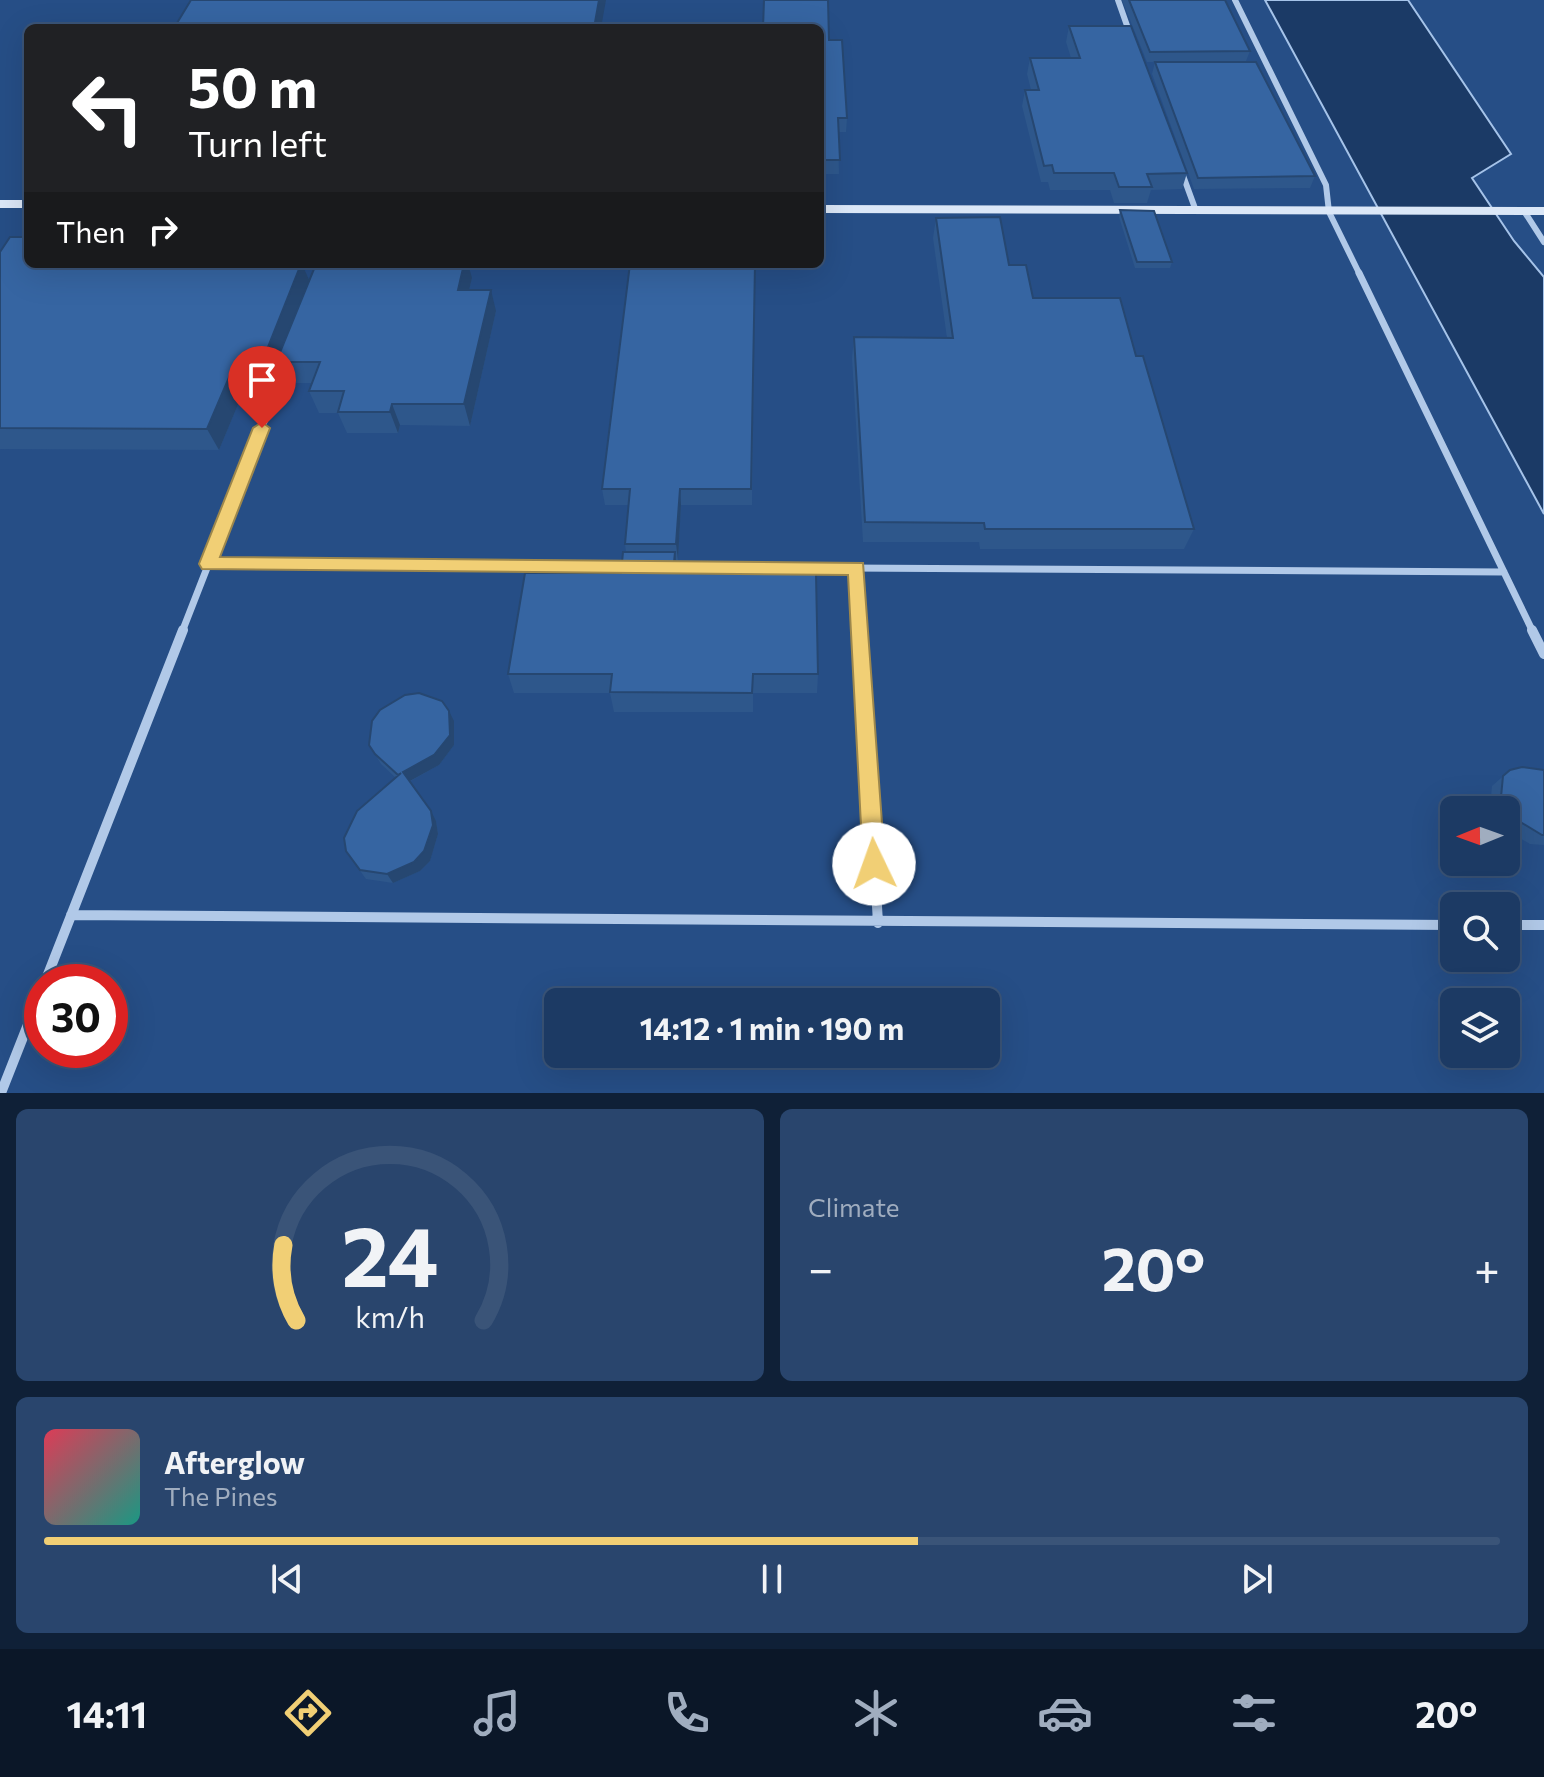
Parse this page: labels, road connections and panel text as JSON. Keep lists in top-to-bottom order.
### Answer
{
  "north": "left",
  "page": {
    "turn": ["50 m", "Turn left"],
    "then": "Then",
    "limit": "30",
    "trip": "14:12 · 1 min · 190 m",
    "tile": "Climate",
    "heat": ["−", "20°", "+"],
    "song": ["Afterglow", "The Pines"],
    "tabs": ["14:11", "20°"],
    "gauge": ["24", "km/h"]
  }
}
